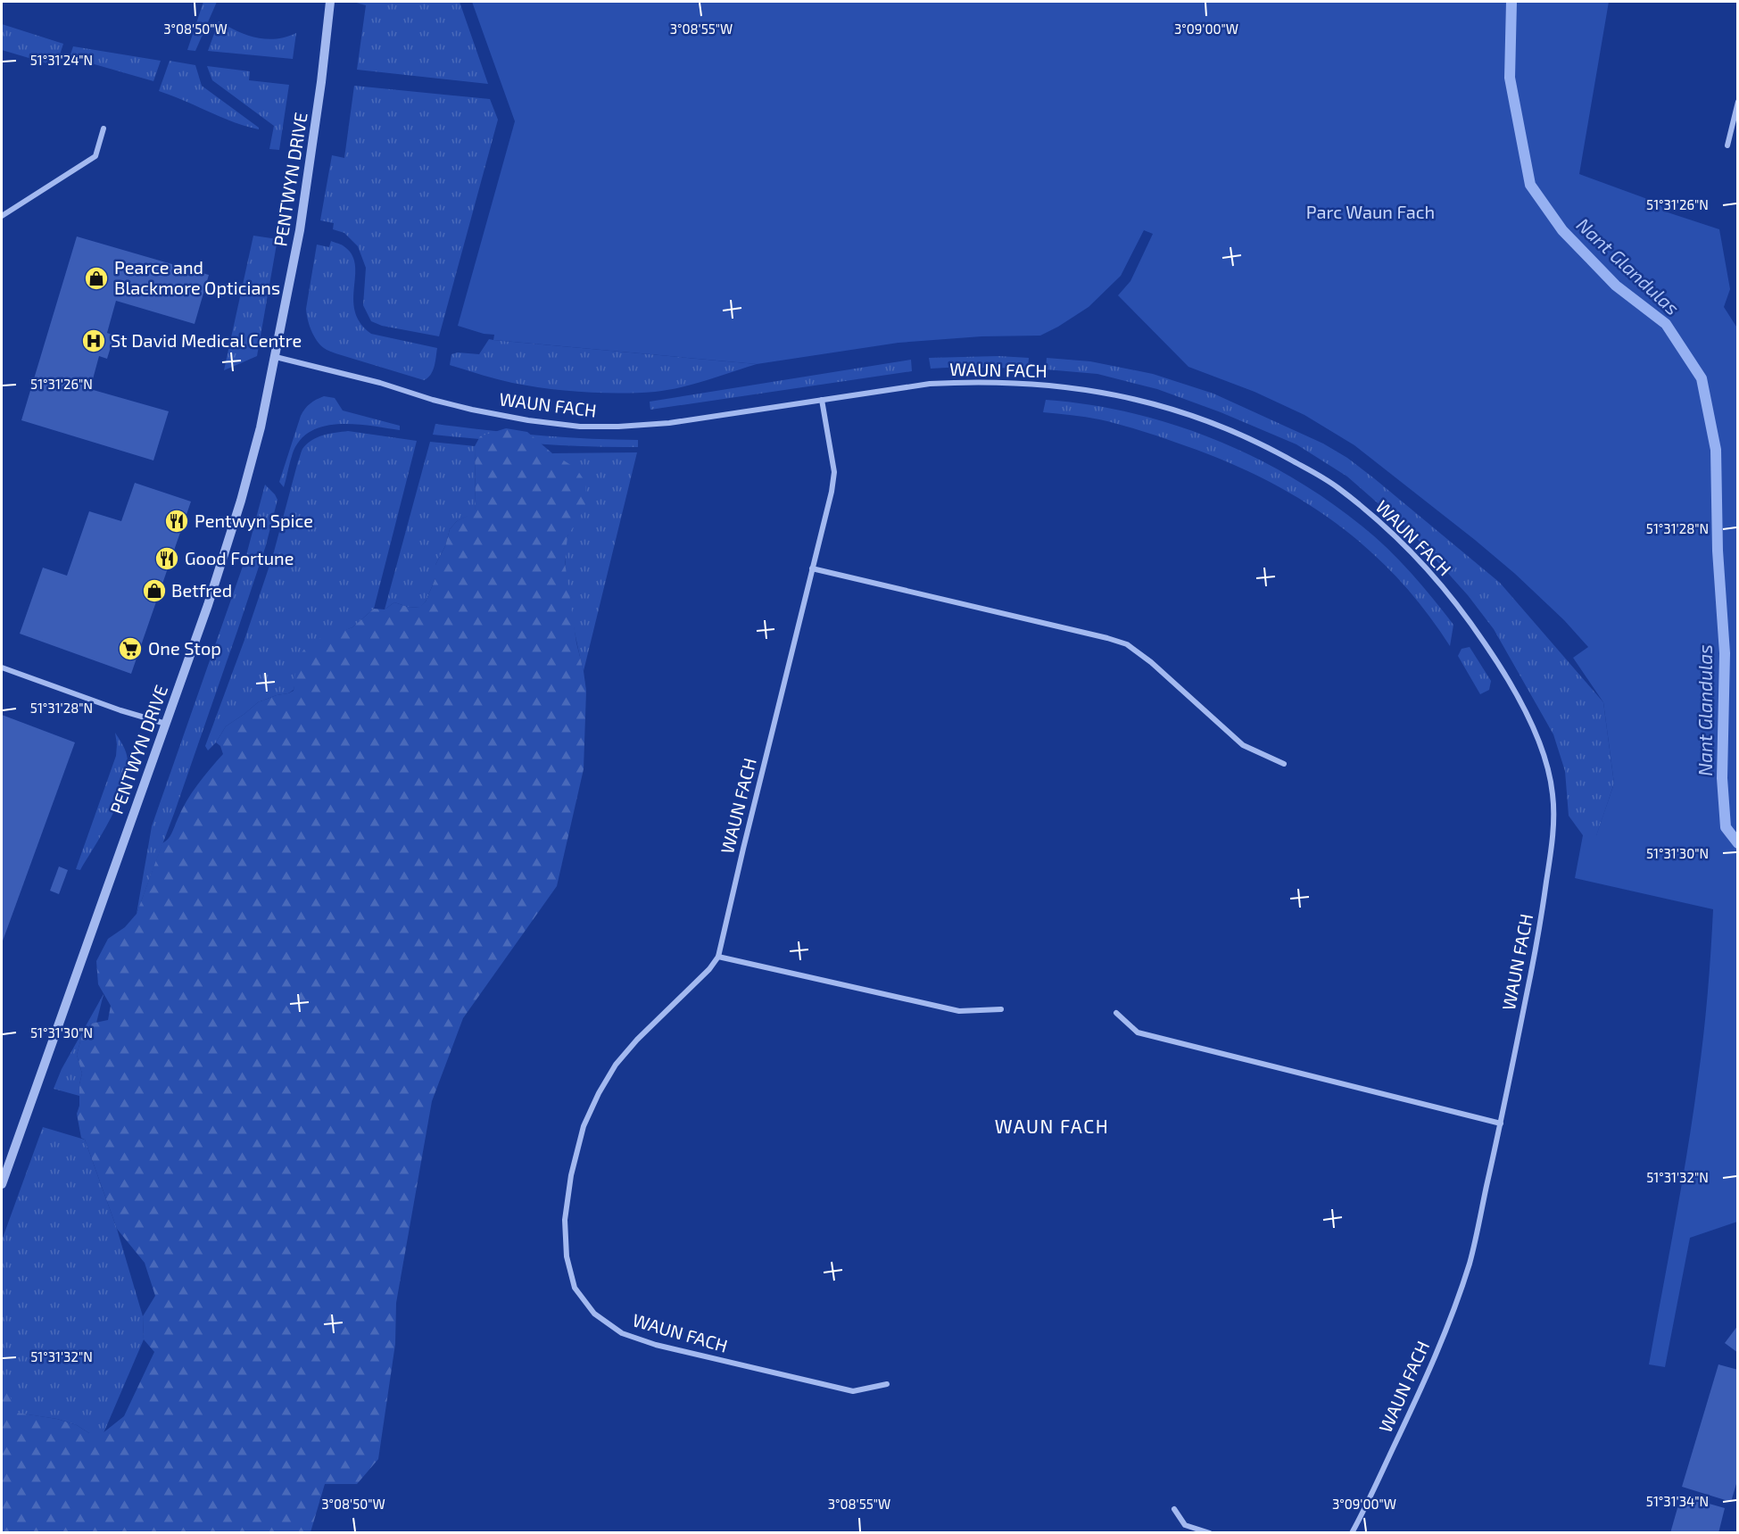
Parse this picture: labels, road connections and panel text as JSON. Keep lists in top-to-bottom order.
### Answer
{
  "streets": {
    "street": ["PENTWYN DRIVE", "WAUN FACH"]
  },
  "crossings": [
    ["PENTWYN DRIVE", "WAUN FACH"]
  ],
  "districts": ["WAUN FACH"],
  "water": ["Nant Glandulas"],
  "parks": ["Parc Waun Fach"],
  "places": {
    "shop": ["Pearce and Blackmore Opticians", "Betfred"],
    "hospital": ["St David Medical Centre"],
    "restaurant": ["Pentwyn Spice", "Good Fortune"],
    "supermarket": ["One Stop"]
  },
  "coordinates": [
    "3°08'50\"W",
    "3°08'55\"W",
    "3°09'00\"W",
    "51°31'24\"N",
    "51°31'26\"N",
    "51°31'28\"N",
    "51°31'30\"N",
    "51°31'32\"N",
    "51°31'34\"N"
  ]
}
